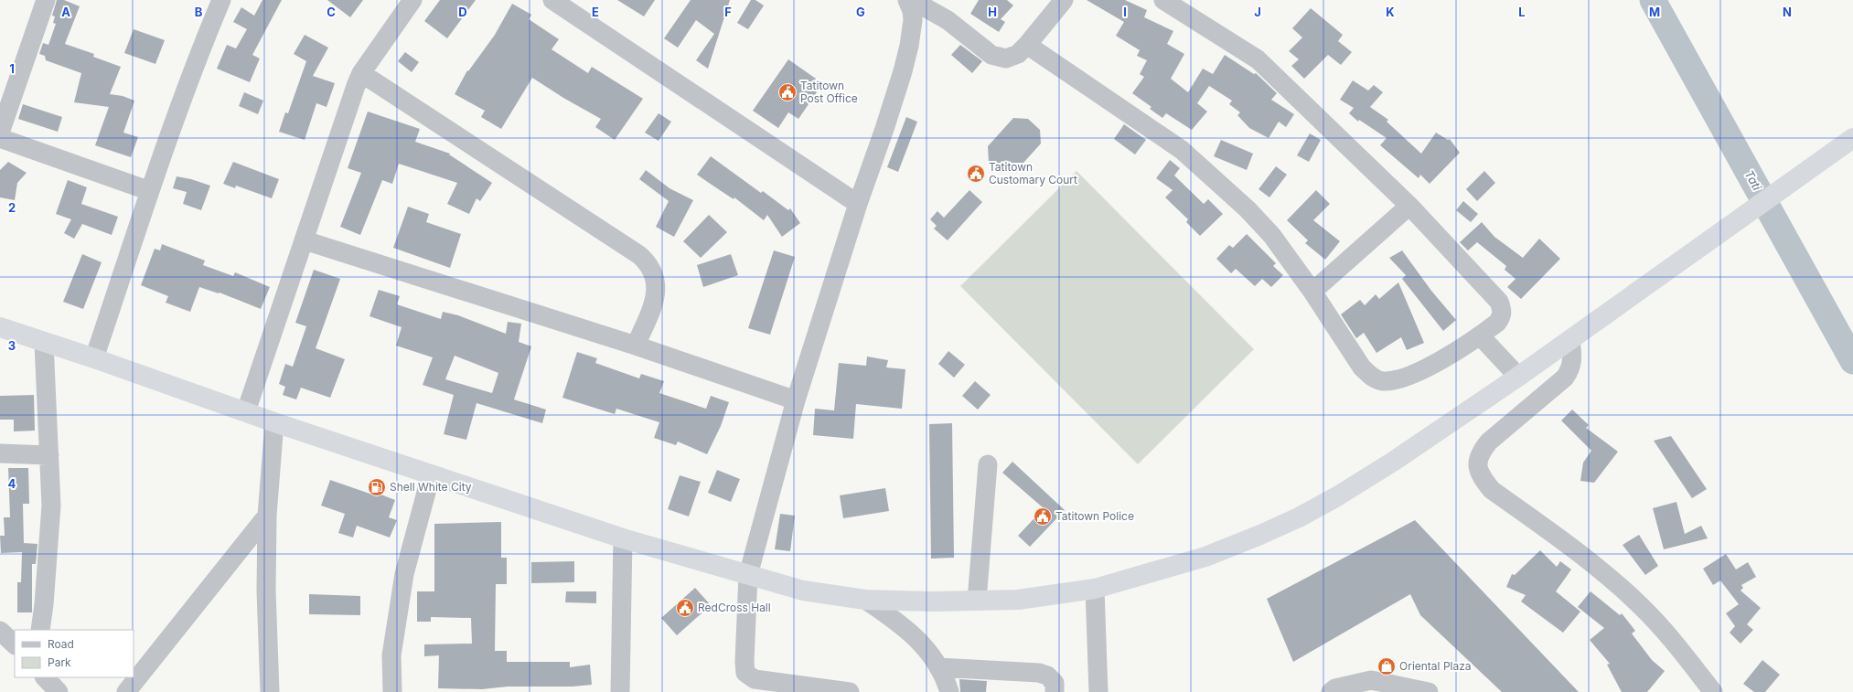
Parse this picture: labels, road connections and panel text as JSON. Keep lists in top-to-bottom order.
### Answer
{
  "water": ["Tati"],
  "places": {
    "public building": [
      "Tatitown Post Office",
      "Tatitown Customary Court",
      "Tatitown Police",
      "RedCross Hall"
    ],
    "fuel station": ["Shell White City"],
    "shop": ["Oriental Plaza"]
  },
  "legend": ["Road", "Park"],
  "grid": {
    "columns": [
      "A",
      "B",
      "C",
      "D",
      "E",
      "F",
      "G",
      "H",
      "I",
      "J",
      "K",
      "L",
      "M",
      "N"
    ],
    "rows": [
      "1",
      "2",
      "3",
      "4"
    ]
  }
}
